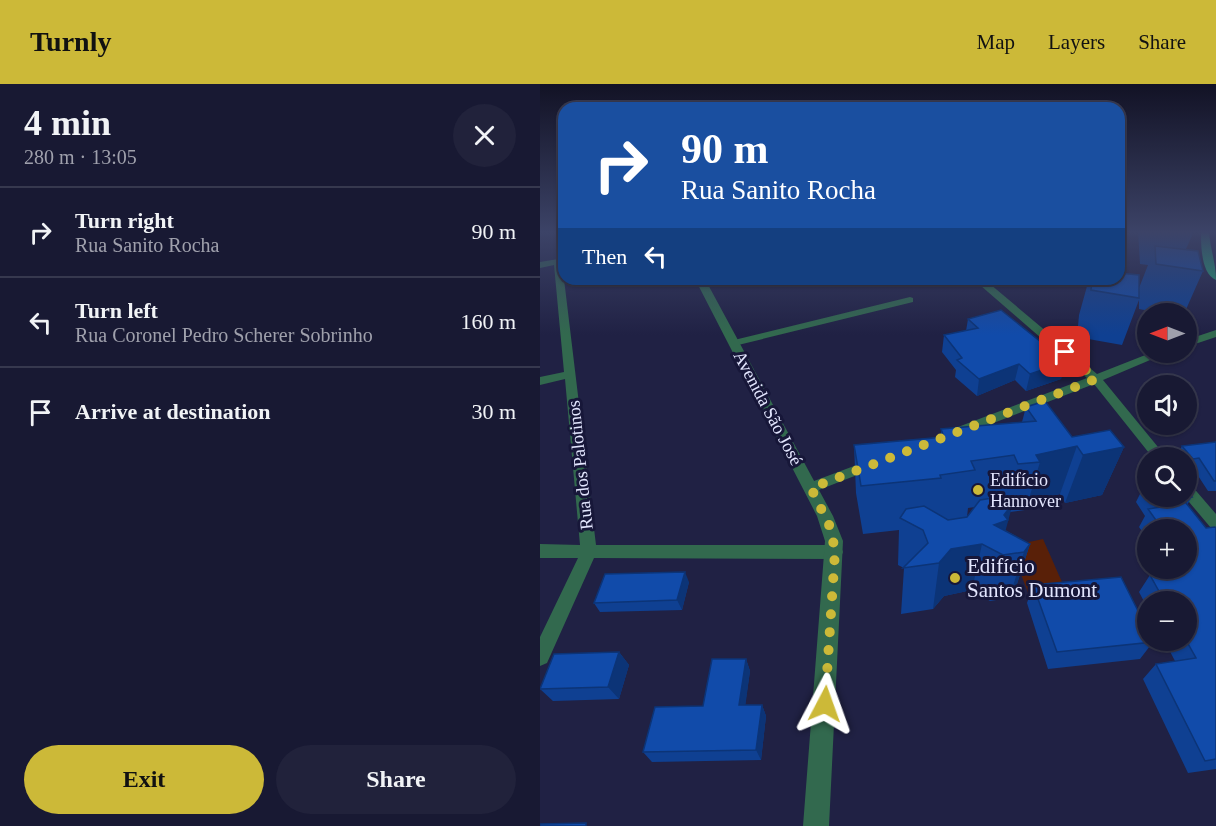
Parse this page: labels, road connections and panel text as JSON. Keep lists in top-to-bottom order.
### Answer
{
  "streets": {
    "street": ["Avenida São José", "Rua dos Palotinos"]
  },
  "places": ["Edifício Hannover", "Edifício Santos Dumont"],
  "north": "left",
  "page": {
    "header": "Turnly",
    "nav": ["Map", "Layers", "Share"],
    "heading": ["4 min", "280 m · 13:05"],
    "turn": ["90 m", "Rua Sanito Rocha"],
    "list": [
      {
        "name": "Turn right",
        "note": "Rua Sanito Rocha",
        "value": "90 m"
      },
      {
        "name": "Turn left",
        "note": "Rua Coronel Pedro Scherer Sobrinho",
        "value": "160 m"
      },
      {
        "name": "Arrive at destination",
        "value": "30 m"
      }
    ],
    "then": "Then",
    "map_buttons": ["+", "−"],
    "buttons": ["Exit", "Share"]
  }
}
